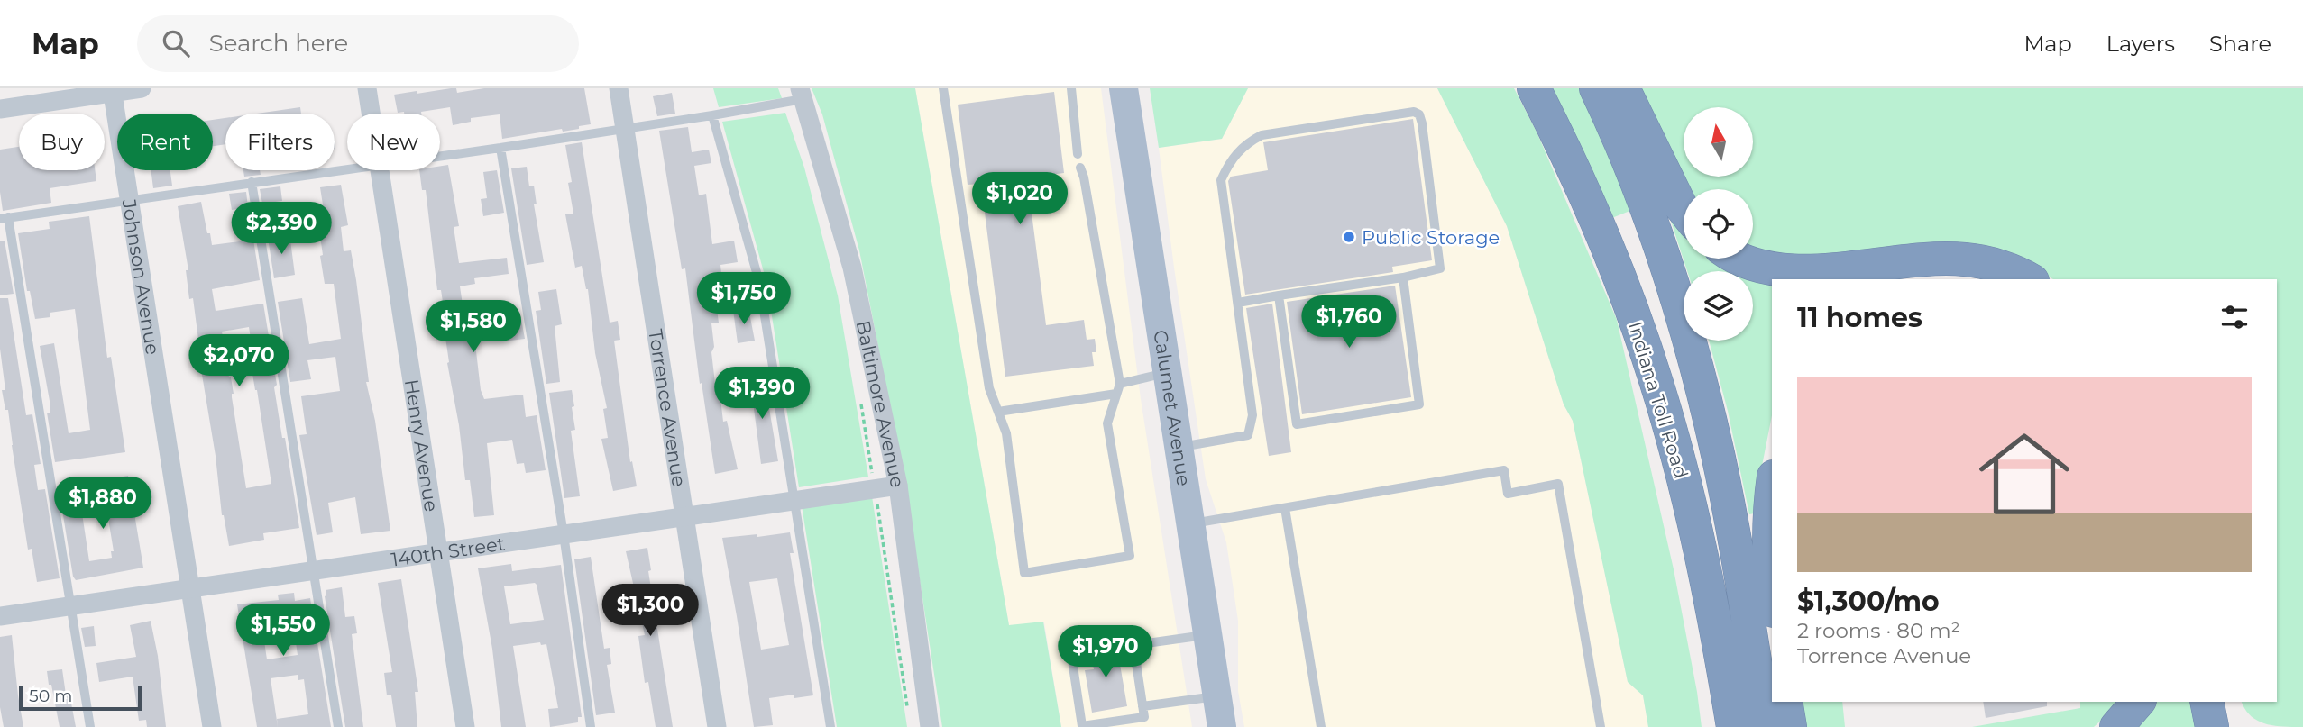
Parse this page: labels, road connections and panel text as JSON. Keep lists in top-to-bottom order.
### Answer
{
  "streets": {
    "highway": ["Indiana Toll Road"],
    "main road": ["Calumet Avenue"],
    "street": [
      "Johnson Avenue",
      "Baltimore Avenue",
      "Torrence Avenue",
      "Henry Avenue",
      "140th Street"
    ]
  },
  "crossings": [
    ["Johnson Avenue", "140th Street"],
    ["Baltimore Avenue", "140th Street"],
    ["Torrence Avenue", "140th Street"],
    ["Henry Avenue", "140th Street"]
  ],
  "places": ["Public Storage"],
  "scale_bar": "50 m",
  "north": "top",
  "page": {
    "header": "Map",
    "search": "Search here",
    "nav": ["Map", "Layers", "Share"],
    "chip": [
      "Buy",
      "Rent",
      "Filters",
      "New"
    ],
    "price": [
      "$1,020",
      "$2,390",
      "$1,750",
      "$1,760",
      "$1,580",
      "$2,070",
      "$1,390",
      "$1,880",
      "$1,300",
      "$1,550",
      "$1,970"
    ],
    "heading": "11 homes",
    "list": [
      {
        "name": "$1,300/mo",
        "note": "2 rooms · 80 m² · Torrence Avenue"
      }
    ],
    "scale": "50 m"
  }
}
